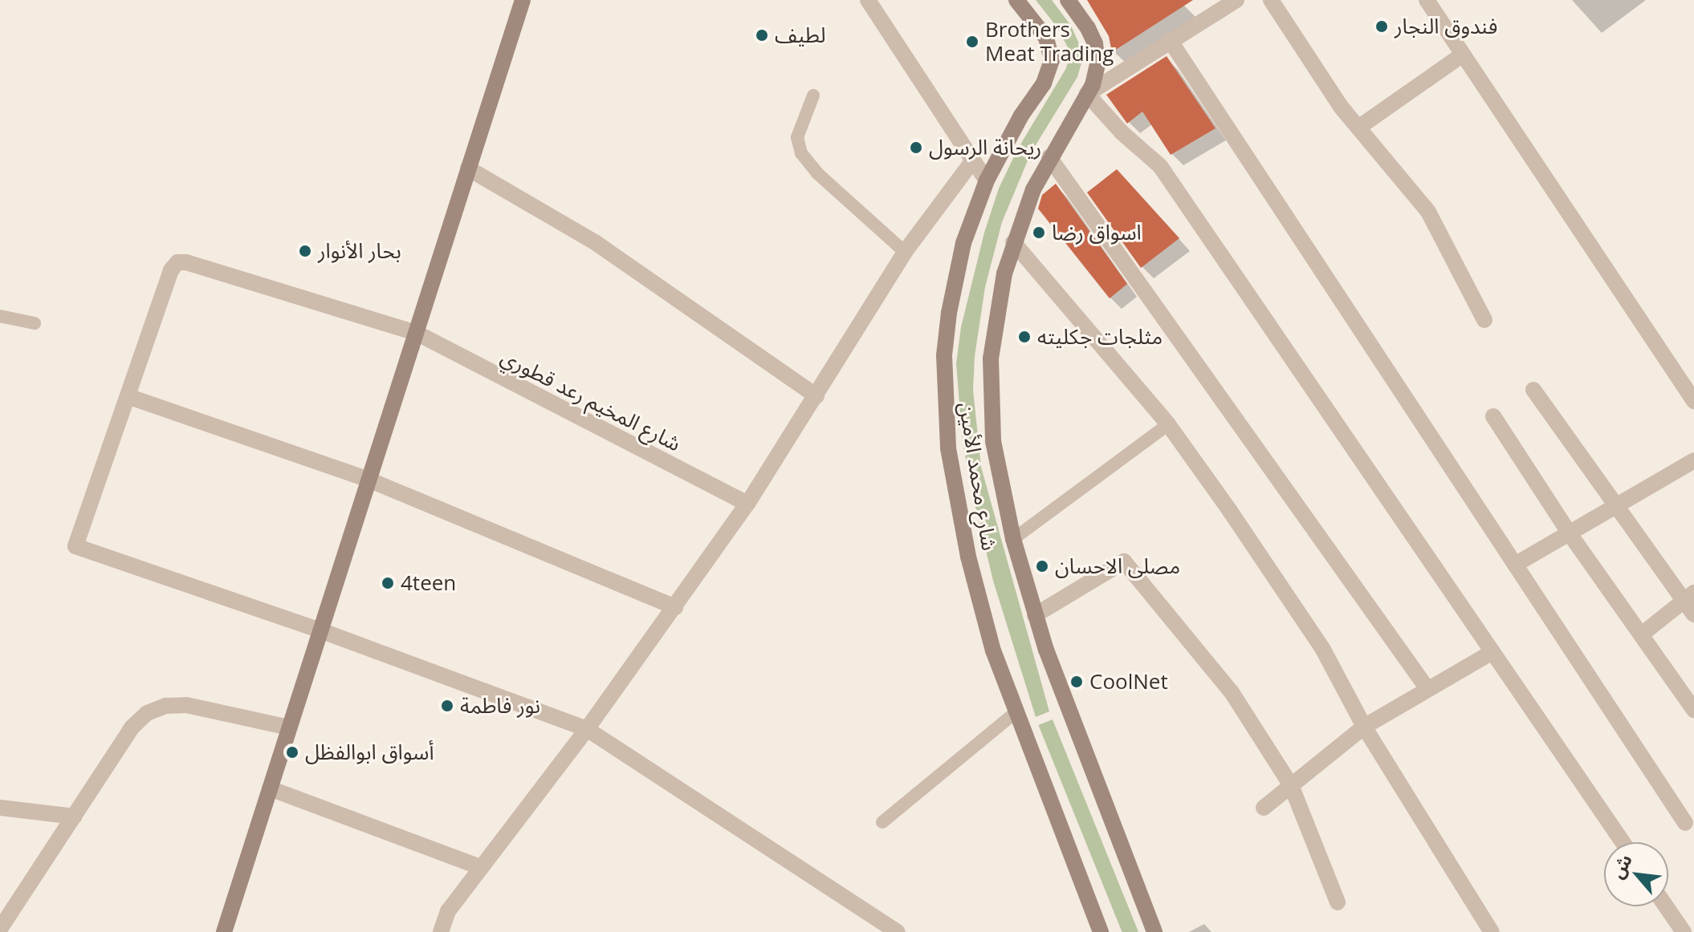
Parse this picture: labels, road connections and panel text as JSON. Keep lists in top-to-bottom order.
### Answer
{
  "streets": {
    "main road": ["شارع محمد الأمين"],
    "street": ["شارع المخيم رعد قطوري"]
  },
  "places": [
    "فندوق النجار",
    "لطيف",
    "Brothers Meat Trading",
    "ريحانة الرسول",
    "اسواق رضا",
    "بحار الأنوار",
    "مثلجات جكليته",
    "مصلى الاحسان",
    "4teen",
    "CoolNet",
    "نور فاطمة",
    "أسواق ابوالفظل"
  ],
  "north": "top left"
}
